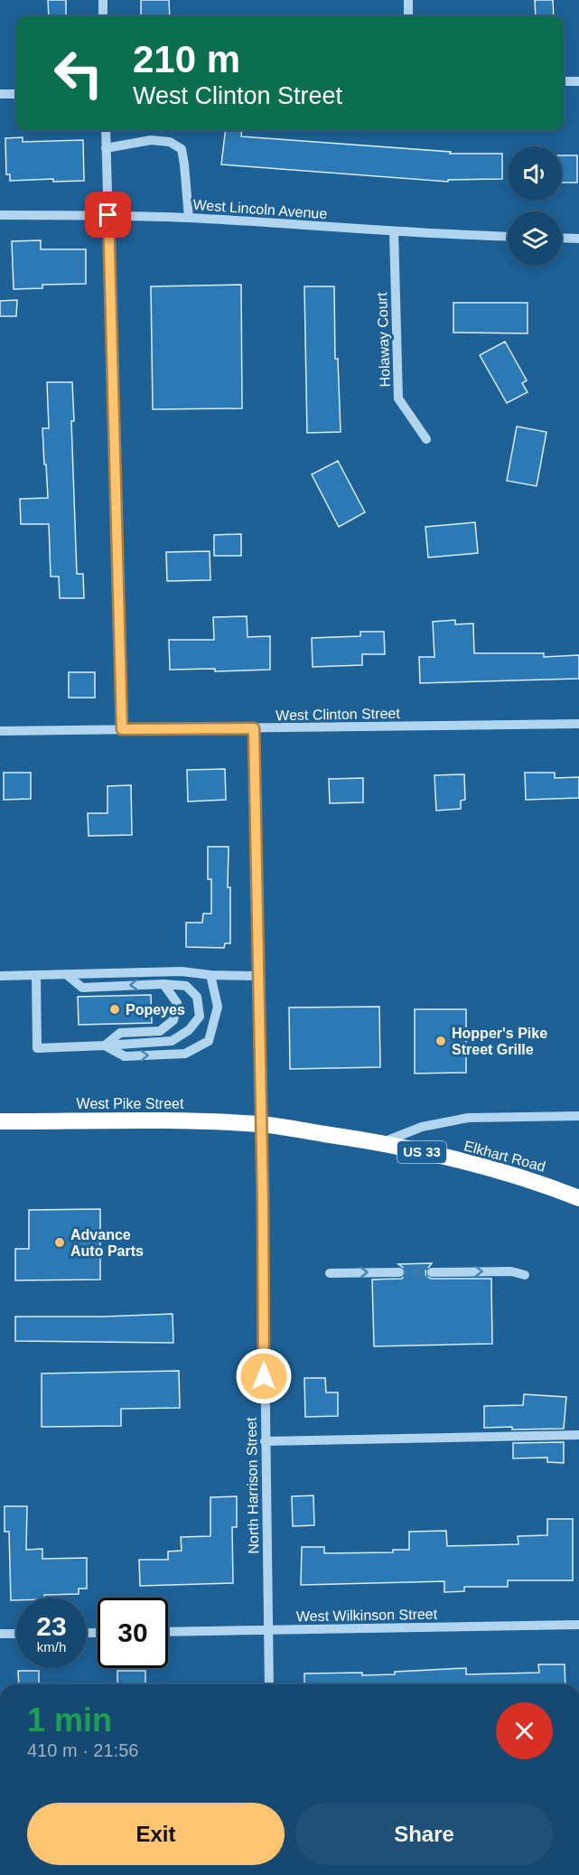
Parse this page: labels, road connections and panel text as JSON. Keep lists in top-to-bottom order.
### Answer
{
  "streets": {
    "highway": ["West Pike Street", "US 33", "Elkhart Road"],
    "street": [
      "West Lincoln Avenue",
      "Holaway Court",
      "West Clinton Street",
      "North Harrison Street",
      "West Wilkinson Street"
    ]
  },
  "crossings": [
    ["West Lincoln Avenue", "Holaway Court"],
    ["West Clinton Street", "North Harrison Street"],
    ["West Pike Street", "Elkhart Road"],
    ["West Pike Street", "North Harrison Street"],
    ["Elkhart Road", "North Harrison Street"],
    ["North Harrison Street", "West Wilkinson Street"]
  ],
  "places": ["Popeyes", "Hopper's Pike Street Grille", "Advance Auto Parts"],
  "page": {
    "turn": ["210 m", "West Clinton Street"],
    "speed": "23 km/h",
    "limit": "30",
    "heading": ["1 min", "410 m · 21:56"],
    "buttons": ["Exit", "Share"]
  }
}
